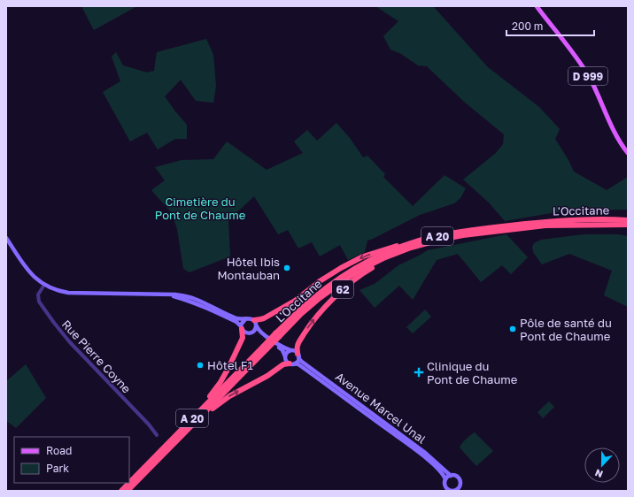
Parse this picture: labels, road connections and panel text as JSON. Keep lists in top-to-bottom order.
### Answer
{
  "streets": {
    "highway": ["L'Occitane", "A 20", "62"],
    "main road": ["D 999", "Avenue Marcel Unal"],
    "street": ["Rue Pierre Coyne"]
  },
  "crossings": [
    ["L'Occitane", "62"],
    ["62", "Avenue Marcel Unal"]
  ],
  "parks": ["Cimetière du Pont de Chaume"],
  "places": {
    "other": ["Hôtel Ibis Montauban", "Pôle de santé du Pont de Chaume", "Hôtel F1"],
    "health": ["Clinique du Pont de Chaume"]
  },
  "legend": ["Road", "Park"],
  "scale_bar": "200 m",
  "north": "bottom"
}
